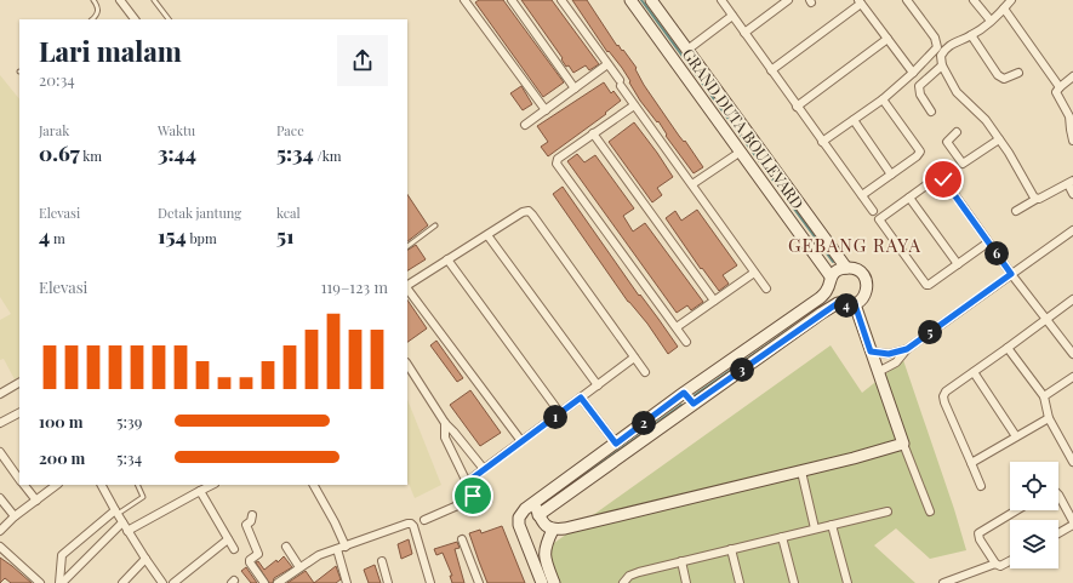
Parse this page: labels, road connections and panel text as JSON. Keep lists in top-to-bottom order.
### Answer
{
  "streets": {
    "street": ["GRAND DUTA BOULEVARD"]
  },
  "districts": ["GEBANG RAYA"],
  "page": {
    "heading": ["Lari malam", "20:34"],
    "stats": [
      ["Jarak", "0.67 km"],
      ["Waktu", "3:44"],
      ["Pace", "5:34 /km"],
      ["Elevasi", "4 m"],
      ["Detak jantung", "154 bpm"],
      ["kcal", "51"]
    ],
    "pins": [
      "6",
      "4",
      "5",
      "3",
      "1",
      "2"
    ],
    "chart": ["Elevasi", "119–123 m"],
    "list": [
      {
        "name": "100 m",
        "note": "5:39"
      },
      {
        "name": "200 m",
        "note": "5:34"
      }
    ]
  }
}
